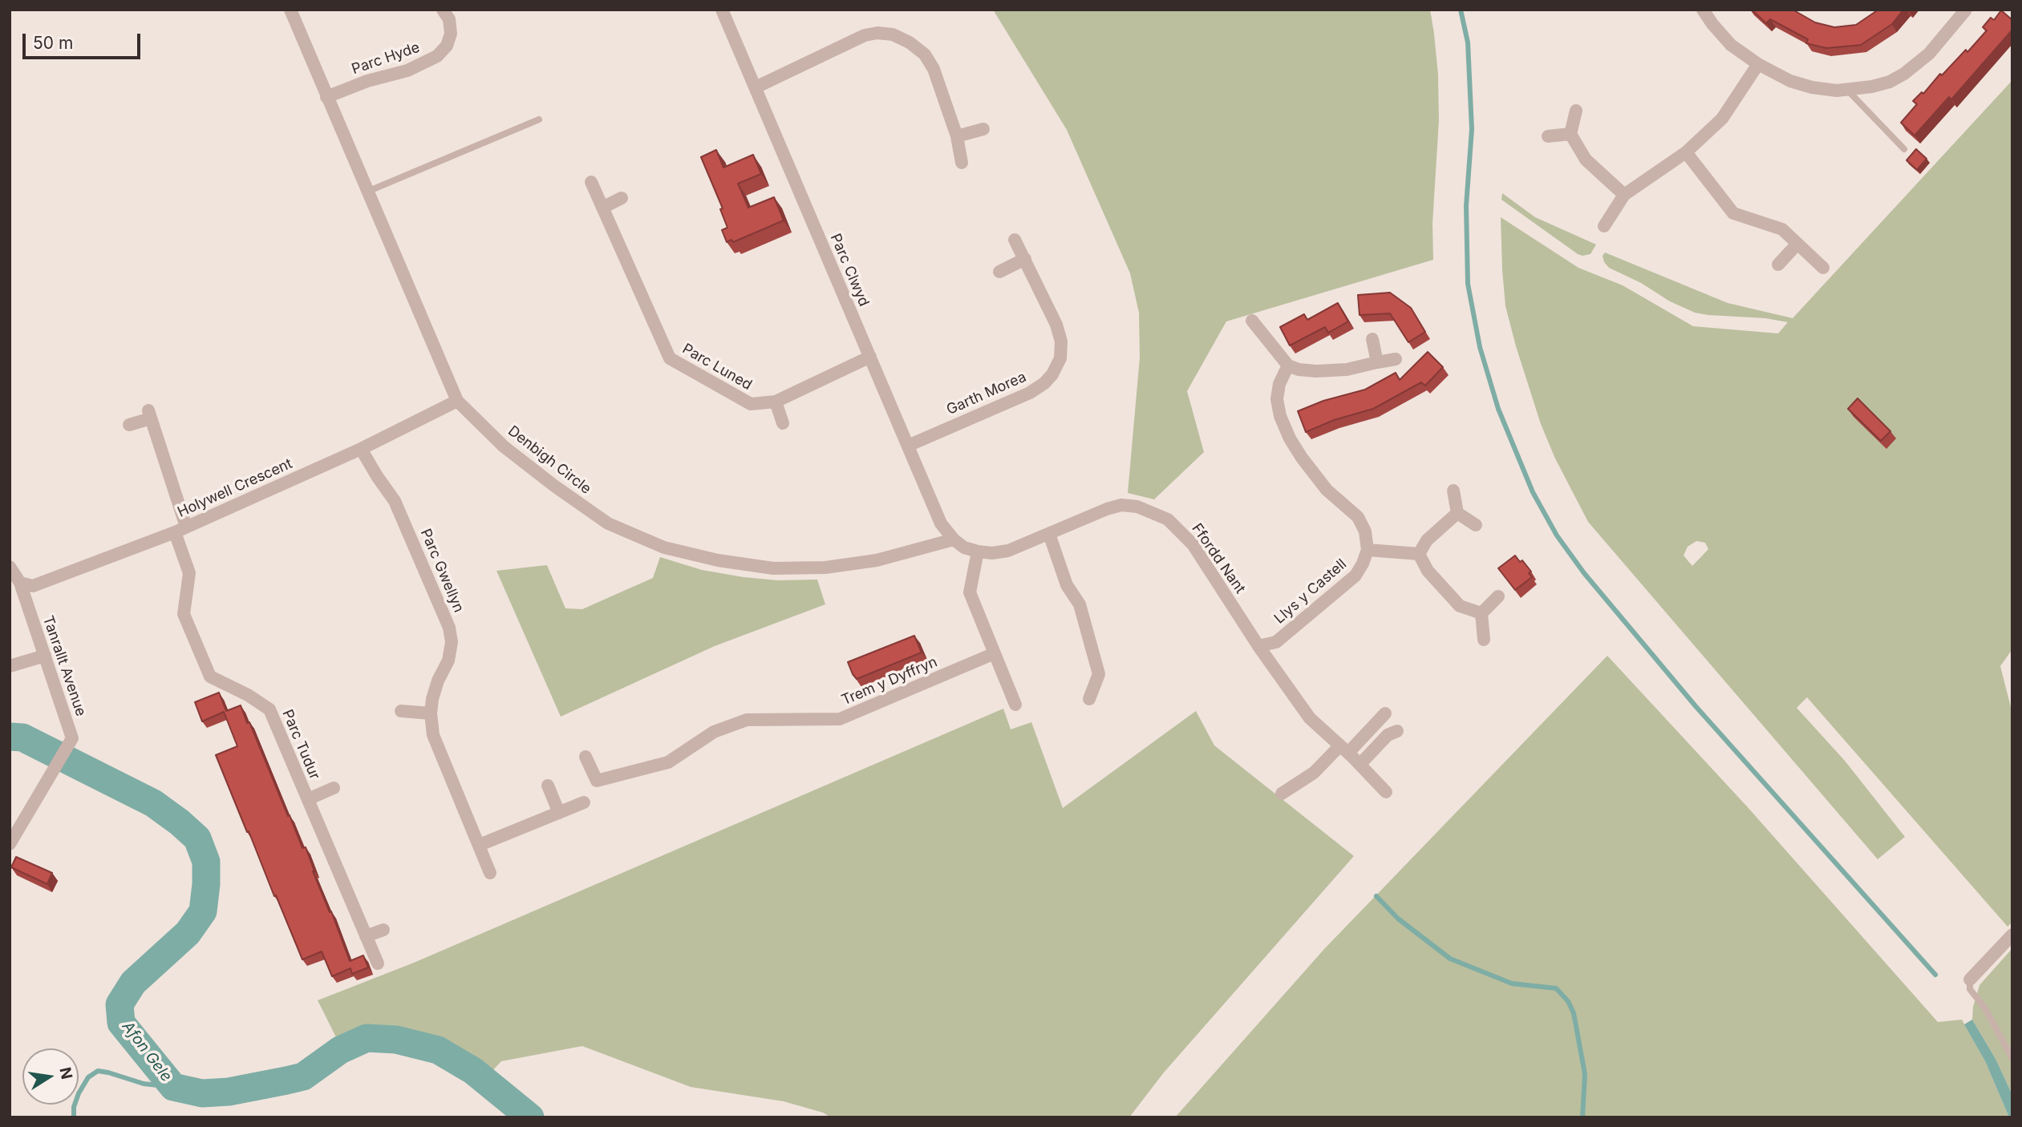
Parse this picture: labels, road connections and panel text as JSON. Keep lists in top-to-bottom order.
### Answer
{
  "streets": {
    "street": [
      "Parc Hyde",
      "Parc Clwyd",
      "Parc Luned",
      "Garth Morea",
      "Denbigh Circle",
      "Holywell Crescent",
      "Ffordd Nant",
      "Parc Gwellyn",
      "Llys y Castell",
      "Tanrallt Avenue",
      "Trem y Dyffryn",
      "Parc Tudur"
    ]
  },
  "crossings": [
    ["Parc Hyde", "Denbigh Circle"],
    ["Parc Clwyd", "Parc Luned"],
    ["Parc Clwyd", "Garth Morea"],
    ["Parc Clwyd", "Denbigh Circle"],
    ["Parc Clwyd", "Ffordd Nant"],
    ["Denbigh Circle", "Holywell Crescent"],
    ["Denbigh Circle", "Ffordd Nant"],
    ["Holywell Crescent", "Parc Gwellyn"],
    ["Holywell Crescent", "Tanrallt Avenue"],
    ["Holywell Crescent", "Parc Tudur"],
    ["Ffordd Nant", "Llys y Castell"]
  ],
  "water": ["Afon Gele"],
  "scale_bar": "50 m",
  "north": "right"
}
